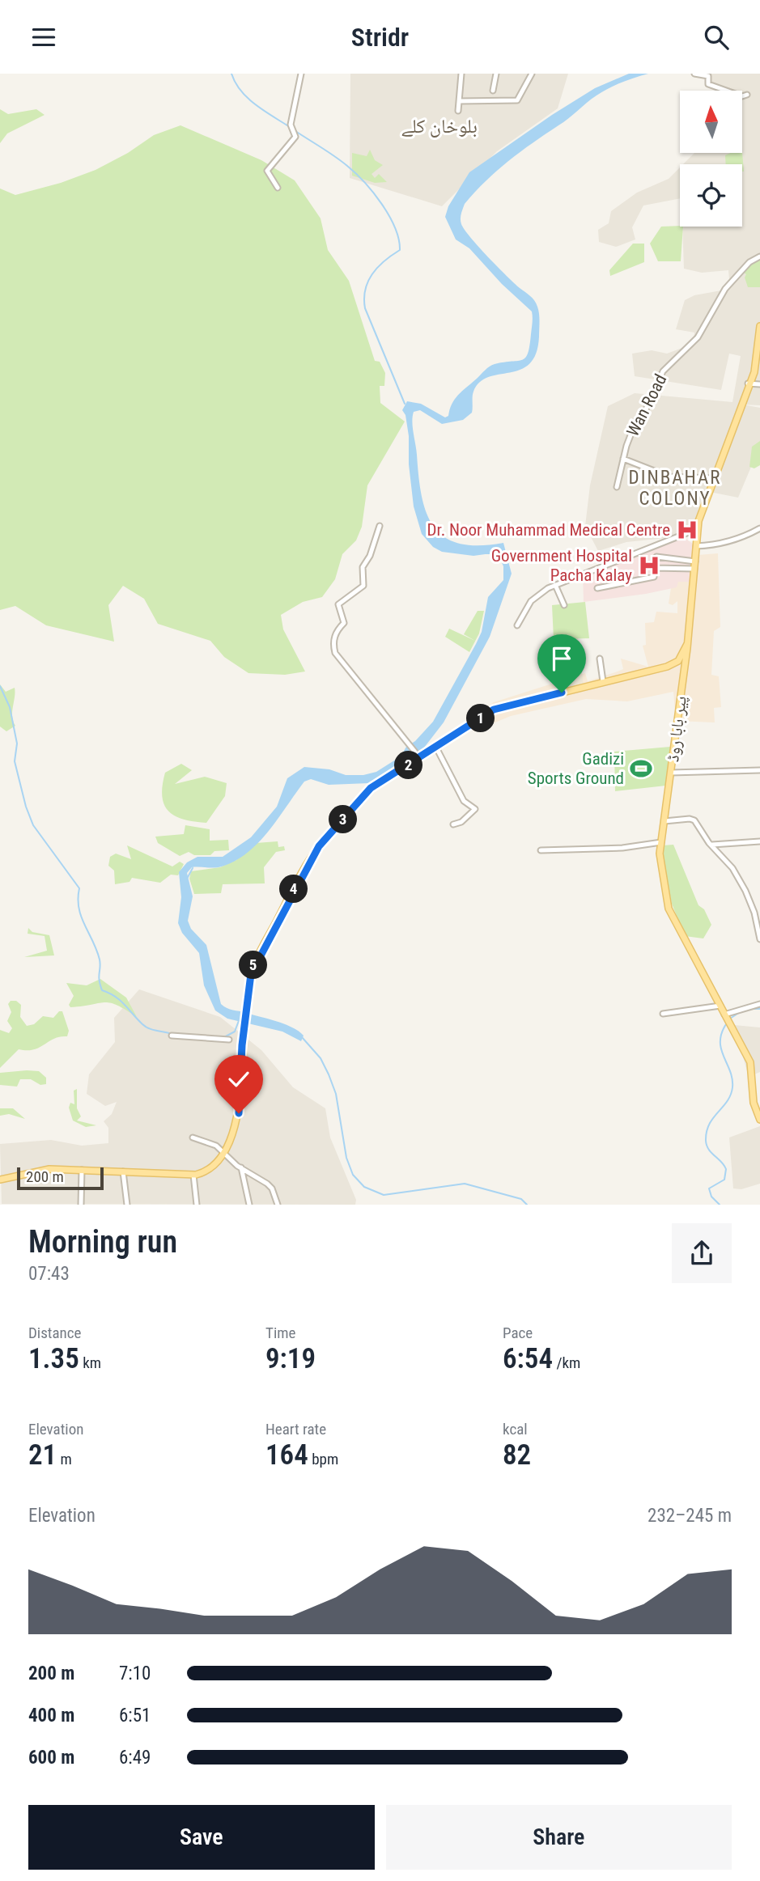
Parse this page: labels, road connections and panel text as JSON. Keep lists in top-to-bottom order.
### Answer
{
  "streets": {
    "main road": ["پیر بابا روڈ"],
    "street": ["Wan Road"]
  },
  "districts": ["بلوخان كلے", "DINBAHAR COLONY"],
  "places": {
    "hospital": ["Dr. Noor Muhammad Medical Centre", "Government Hospital Pacha Kalay"],
    "sports": ["Gadizi Sports Ground"]
  },
  "scale_bar": "200 m",
  "north": "top",
  "page": {
    "header": "Stridr",
    "pins": [
      "1",
      "2",
      "3",
      "4",
      "5"
    ],
    "scale": "200 m",
    "heading": ["Morning run", "07:43"],
    "stats": [
      ["Distance", "1.35 km"],
      ["Time", "9:19"],
      ["Pace", "6:54 /km"],
      ["Elevation", "21 m"],
      ["Heart rate", "164 bpm"],
      ["kcal", "82"]
    ],
    "chart": ["Elevation", "232–245 m"],
    "list": [
      {
        "name": "200 m",
        "note": "7:10"
      },
      {
        "name": "400 m",
        "note": "6:51"
      },
      {
        "name": "600 m",
        "note": "6:49"
      }
    ],
    "buttons": ["Save", "Share"]
  }
}
